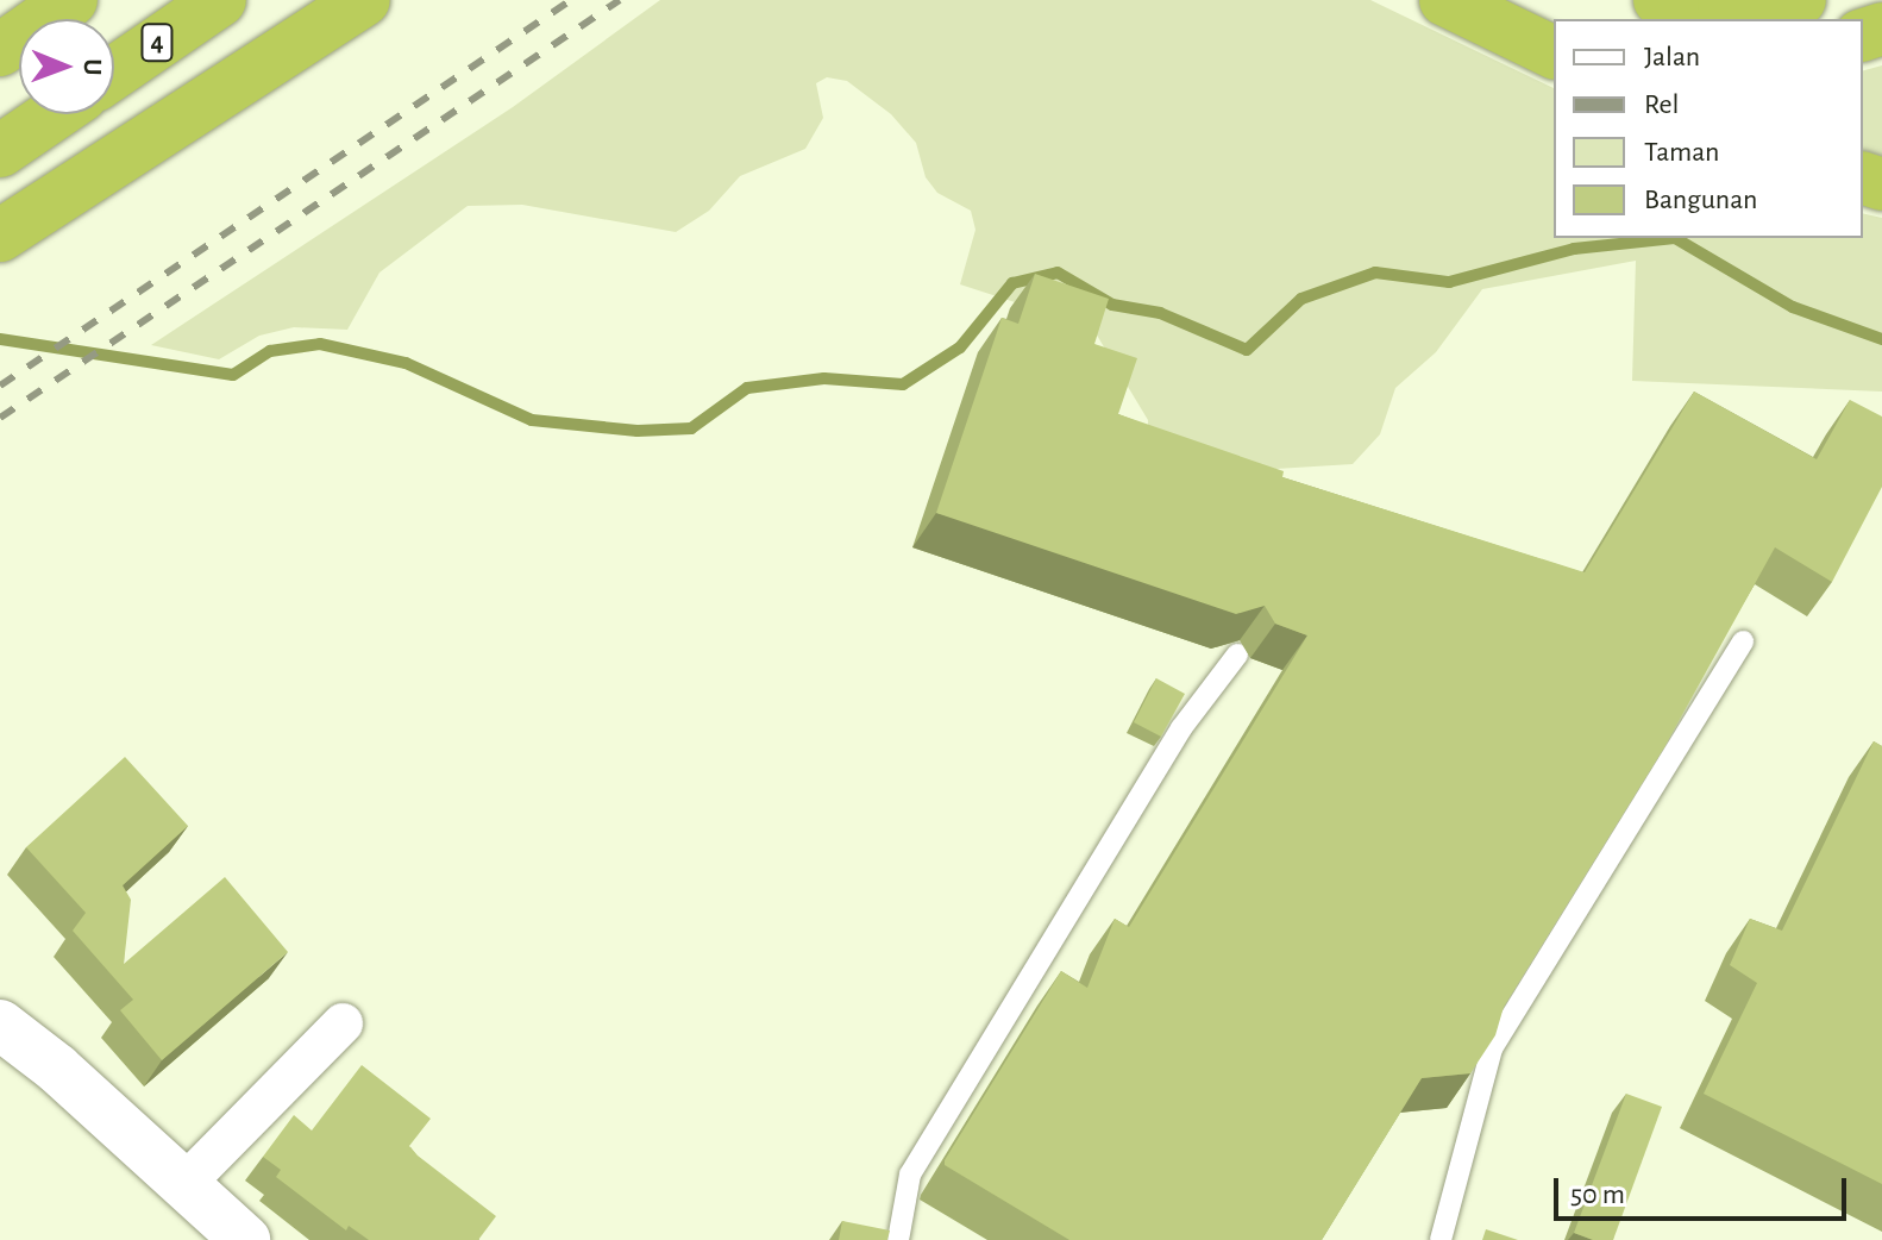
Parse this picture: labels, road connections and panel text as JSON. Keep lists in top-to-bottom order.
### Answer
{
  "streets": {
    "highway": ["4"]
  },
  "legend": [
    "Jalan",
    "Rel",
    "Taman",
    "Bangunan"
  ],
  "scale_bar": "50 m",
  "north": "right"
}
